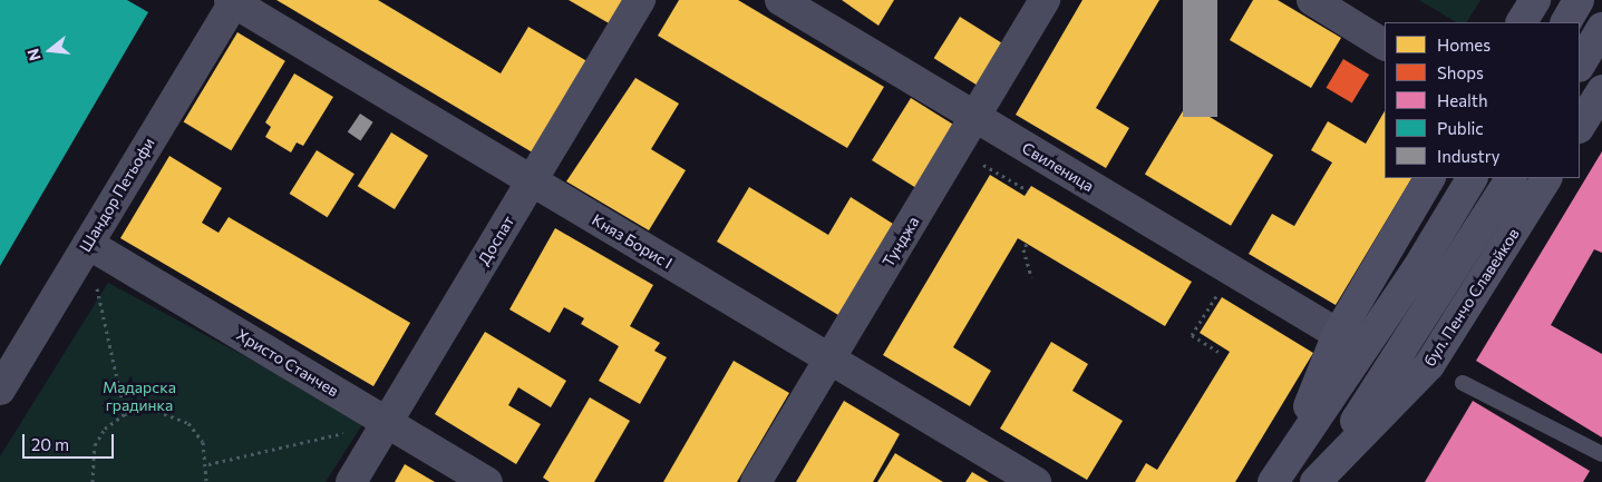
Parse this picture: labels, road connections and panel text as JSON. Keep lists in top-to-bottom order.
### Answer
{
  "streets": {
    "main road": ["бул. Пенчо Славейков"],
    "street": [
      "Свиленица",
      "Шандор Петьофи",
      "Доспат",
      "Княз Борис I",
      "Тунджа",
      "Христо Станчев"
    ]
  },
  "crossings": [
    ["Свиленица", "Тунджа"],
    ["Шандор Петьофи", "Княз Борис I"],
    ["Шандор Петьофи", "Христо Станчев"],
    ["Доспат", "Княз Борис I"],
    ["Доспат", "Христо Станчев"],
    ["Княз Борис I", "Тунджа"]
  ],
  "parks": ["Мадарска градинка"],
  "legend": [
    "Homes",
    "Shops",
    "Health",
    "Public",
    "Industry"
  ],
  "scale_bar": "20 m",
  "north": "left"
}
